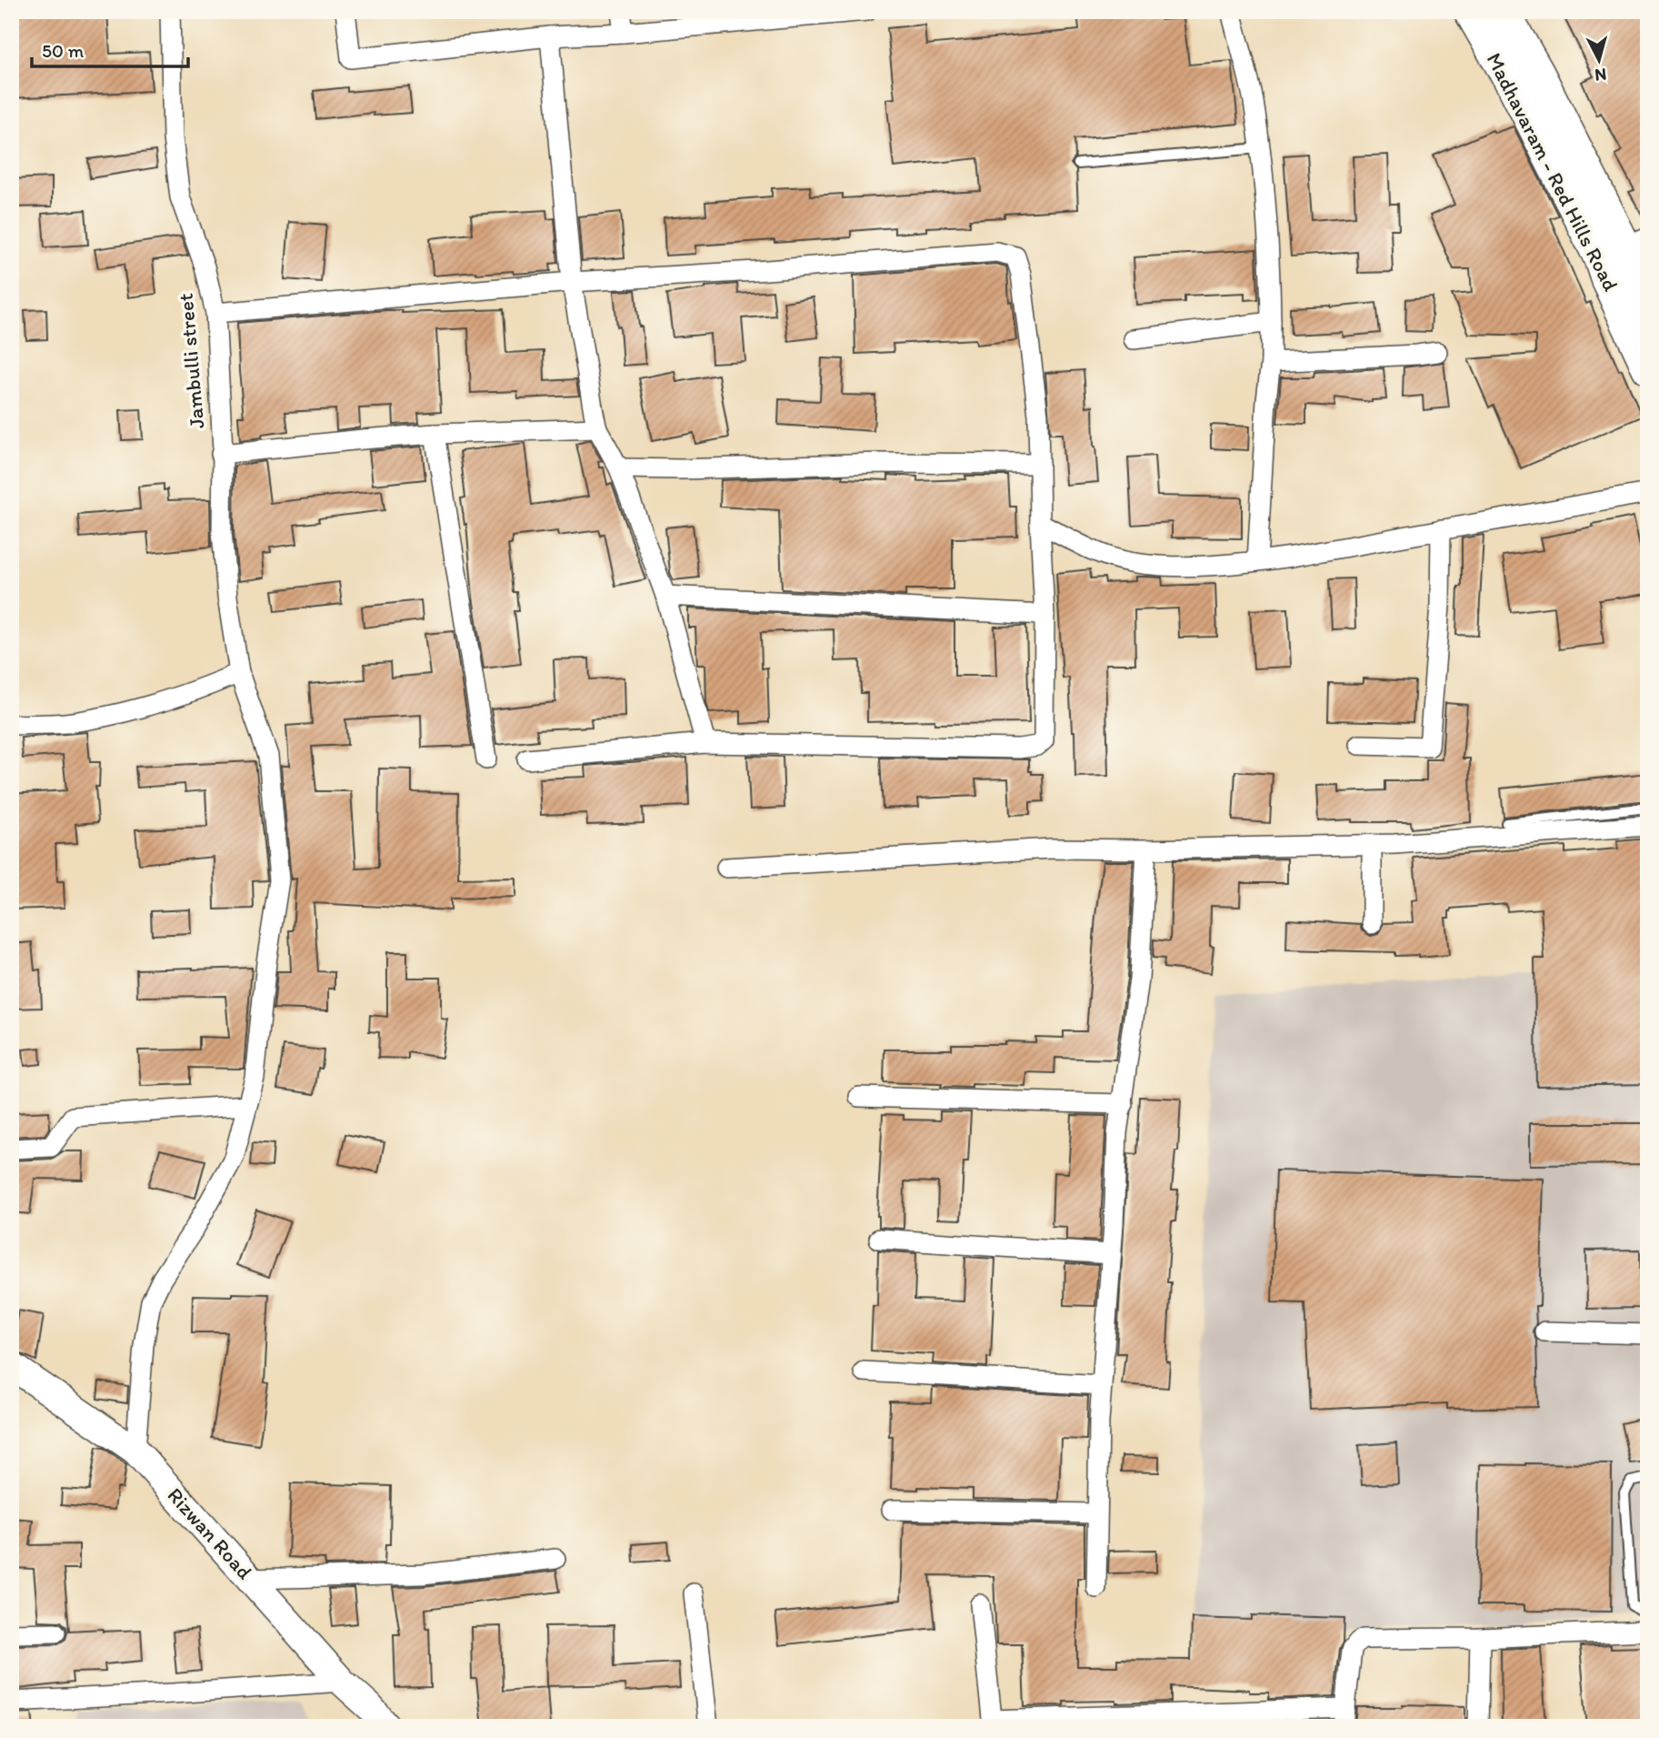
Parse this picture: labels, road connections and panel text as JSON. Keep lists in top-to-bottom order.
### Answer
{
  "streets": {
    "main road": ["Madhavaram - Red Hills Road"],
    "street": ["Jambulli street", "Rizwan Road"]
  },
  "crossings": [
    ["Jambulli street", "Rizwan Road"]
  ],
  "scale_bar": "50 m",
  "north": "bottom"
}
